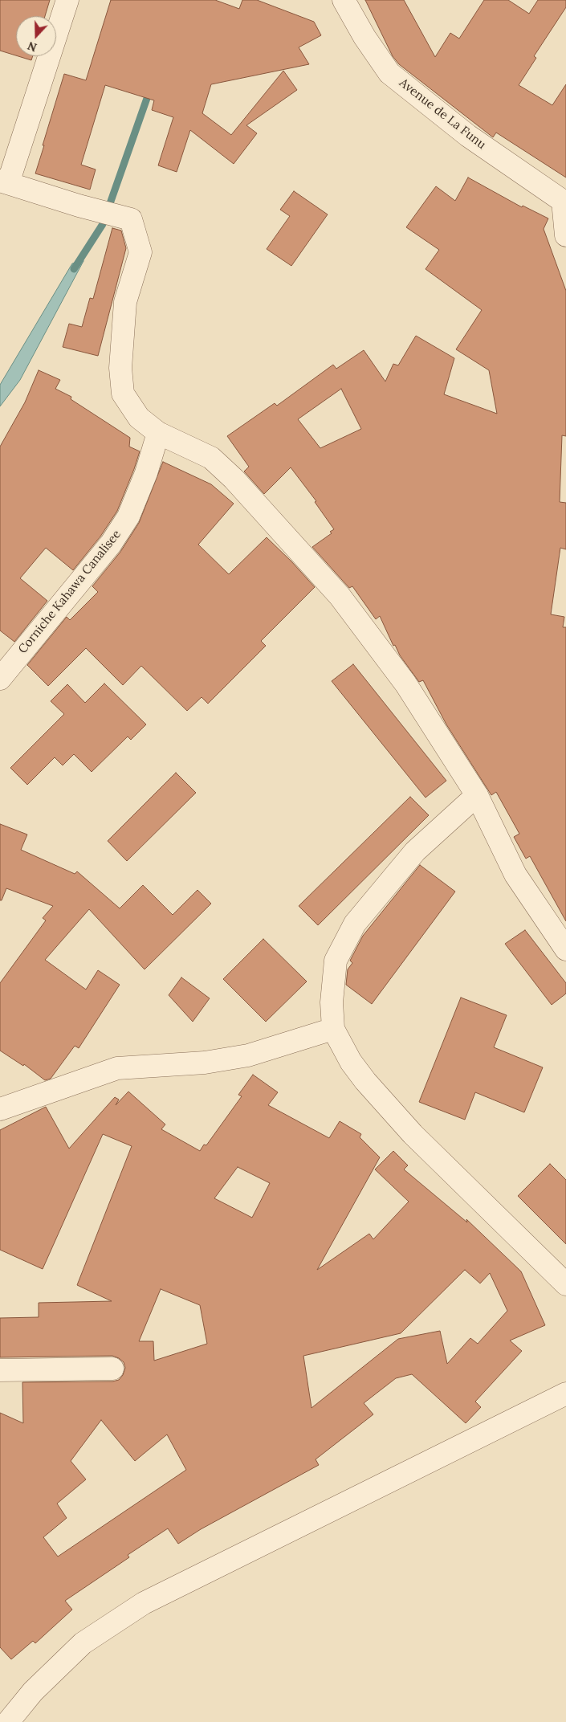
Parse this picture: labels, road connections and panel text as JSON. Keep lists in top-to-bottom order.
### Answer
{
  "streets": {
    "street": ["Avenue de La Funu", "Corniche Kahawa Canalisee"]
  },
  "north": "bottom"
}
